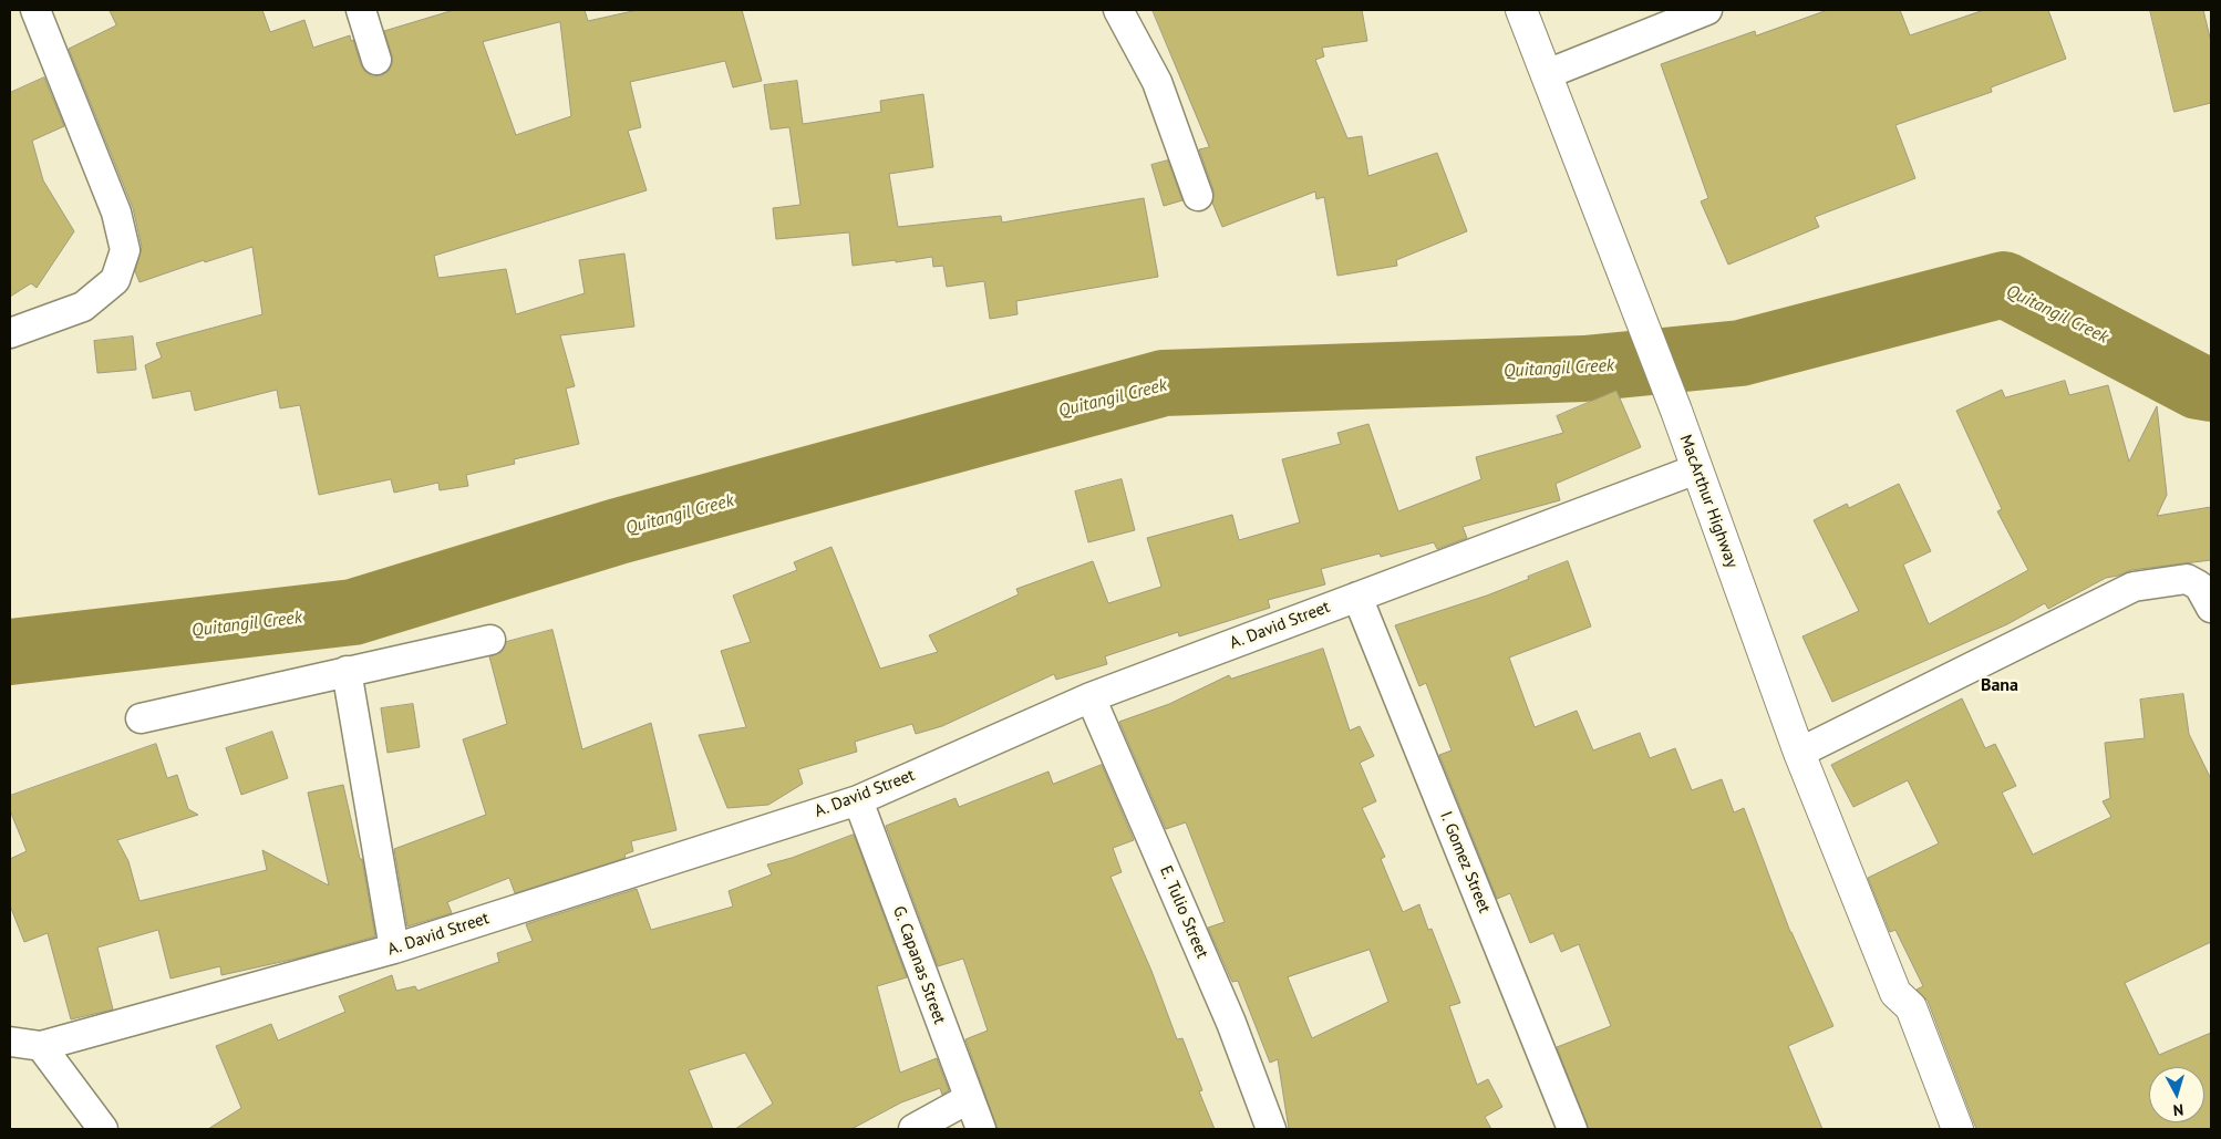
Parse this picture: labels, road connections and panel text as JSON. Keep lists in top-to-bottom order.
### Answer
{
  "streets": {
    "highway": ["MacArthur Highway"],
    "street": [
      "A. David Street",
      "I. Gomez Street",
      "E. Tulio Street",
      "G. Capanas Street"
    ]
  },
  "crossings": [
    ["MacArthur Highway", "A. David Street"],
    ["A. David Street", "I. Gomez Street"],
    ["A. David Street", "E. Tulio Street"],
    ["A. David Street", "G. Capanas Street"]
  ],
  "districts": ["Bana"],
  "water": ["Quitangil Creek"],
  "north": "bottom"
}
